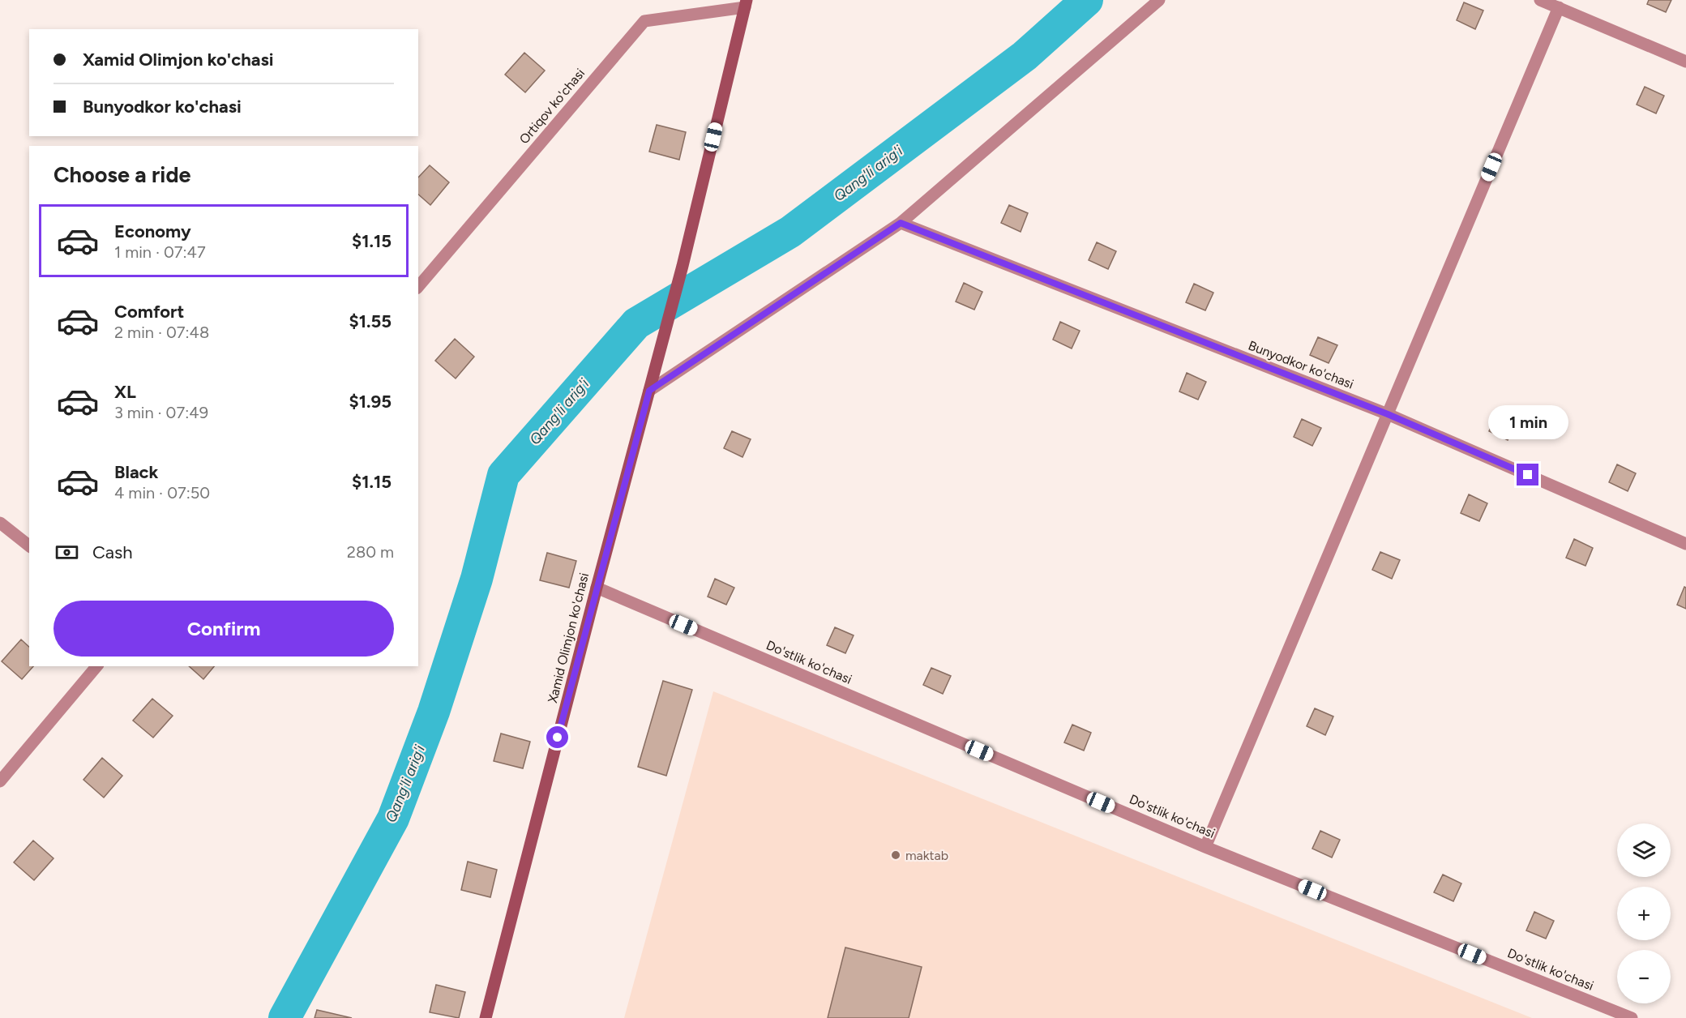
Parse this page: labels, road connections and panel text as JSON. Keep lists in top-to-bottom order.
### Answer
{
  "streets": {
    "main road": ["Xamid Olimjon ko'chasi"],
    "street": ["Ortiqov ko'chasi", "Bunyodkor ko'chasi", "Do'stlik ko'chasi"]
  },
  "crossings": [
    ["Ortiqov ko'chasi", "Xamid Olimjon ko'chasi"],
    ["Xamid Olimjon ko'chasi", "Do'stlik ko'chasi"]
  ],
  "water": ["Qang'li arig'i"],
  "places": ["maktab"],
  "page": {
    "banner": ["Xamid Olimjon ko'chasi", "Bunyodkor ko'chasi"],
    "heading": "Choose a ride",
    "list": [
      {
        "name": "Economy",
        "note": "1 min · 07:47",
        "value": "$1.15"
      },
      {
        "name": "Comfort",
        "note": "2 min · 07:48",
        "value": "$1.55"
      },
      {
        "name": "XL",
        "note": "3 min · 07:49",
        "value": "$1.95"
      },
      {
        "name": "Black",
        "note": "4 min · 07:50",
        "value": "$1.15"
      }
    ],
    "bubble": "1 min",
    "pay": ["Cash", "280 m"],
    "buttons": "Confirm",
    "map_buttons": ["+", "−"]
  }
}
